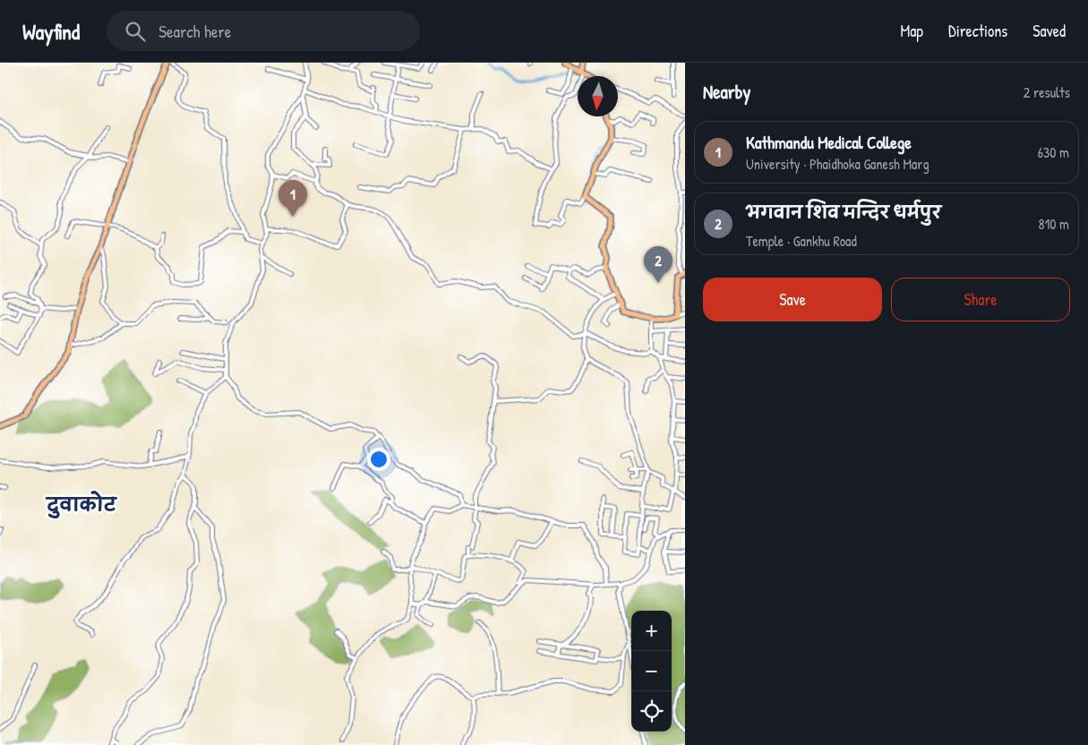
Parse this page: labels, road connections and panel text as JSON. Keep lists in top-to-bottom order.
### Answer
{
  "districts": ["दुवाकोट"],
  "north": "bottom",
  "page": {
    "header": "Wayfind",
    "search": "Search here",
    "nav": ["Map", "Directions", "Saved"],
    "heading": ["Nearby", "2 results"],
    "list": [
      {
        "mark": "1",
        "name": "Kathmandu Medical College",
        "note": "University · Phaidhoka Ganesh Marg",
        "value": "630 m"
      },
      {
        "mark": "2",
        "name": "भगवान शिव मन्दिर धर्मपुर",
        "note": "Temple · Gankhu Road",
        "value": "810 m"
      }
    ],
    "pins": ["1", "2"],
    "buttons": ["Save", "Share"],
    "map_buttons": ["+", "−"]
  }
}
